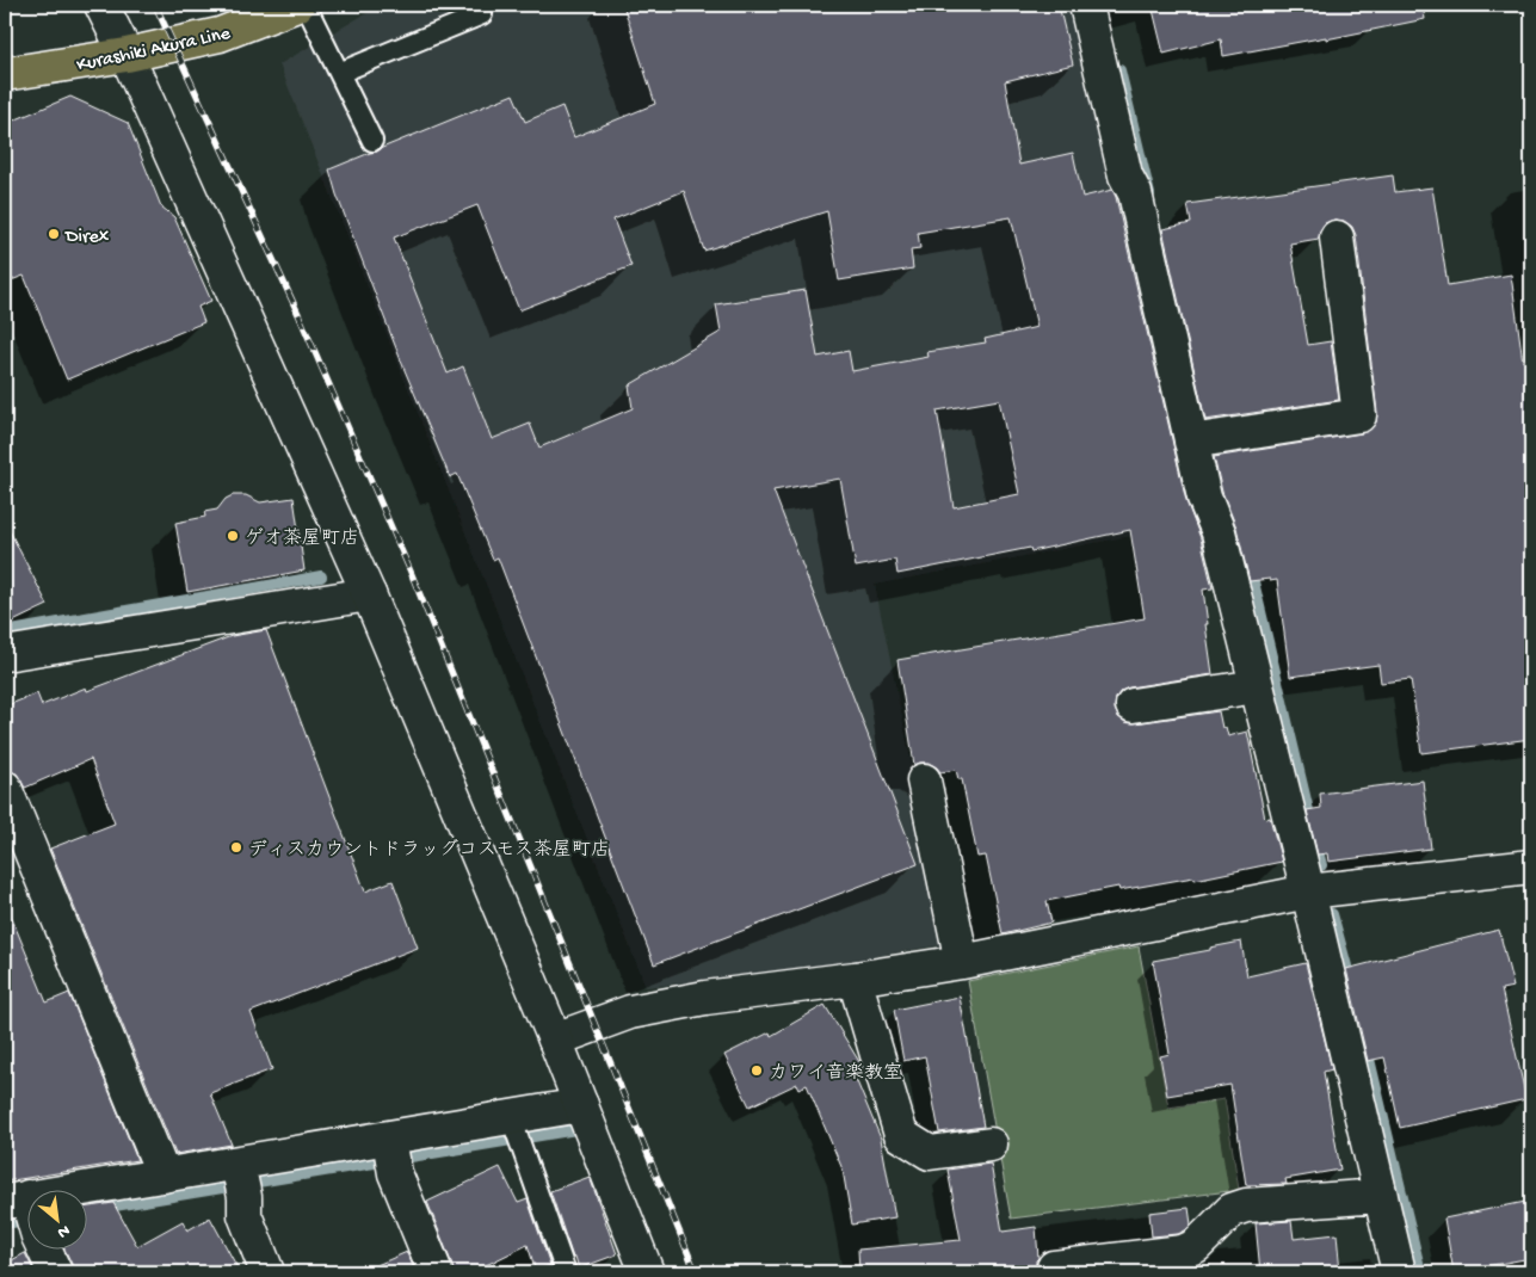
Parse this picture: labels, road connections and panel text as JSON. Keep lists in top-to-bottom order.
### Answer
{
  "streets": {
    "main road": ["Kurashiki Akura Line"]
  },
  "places": [
    "Direx",
    "ゲオ茶屋町店",
    "ディスカウントドラッグコスモス茶屋町店",
    "カワイ音楽教室"
  ],
  "north": "bottom right"
}
